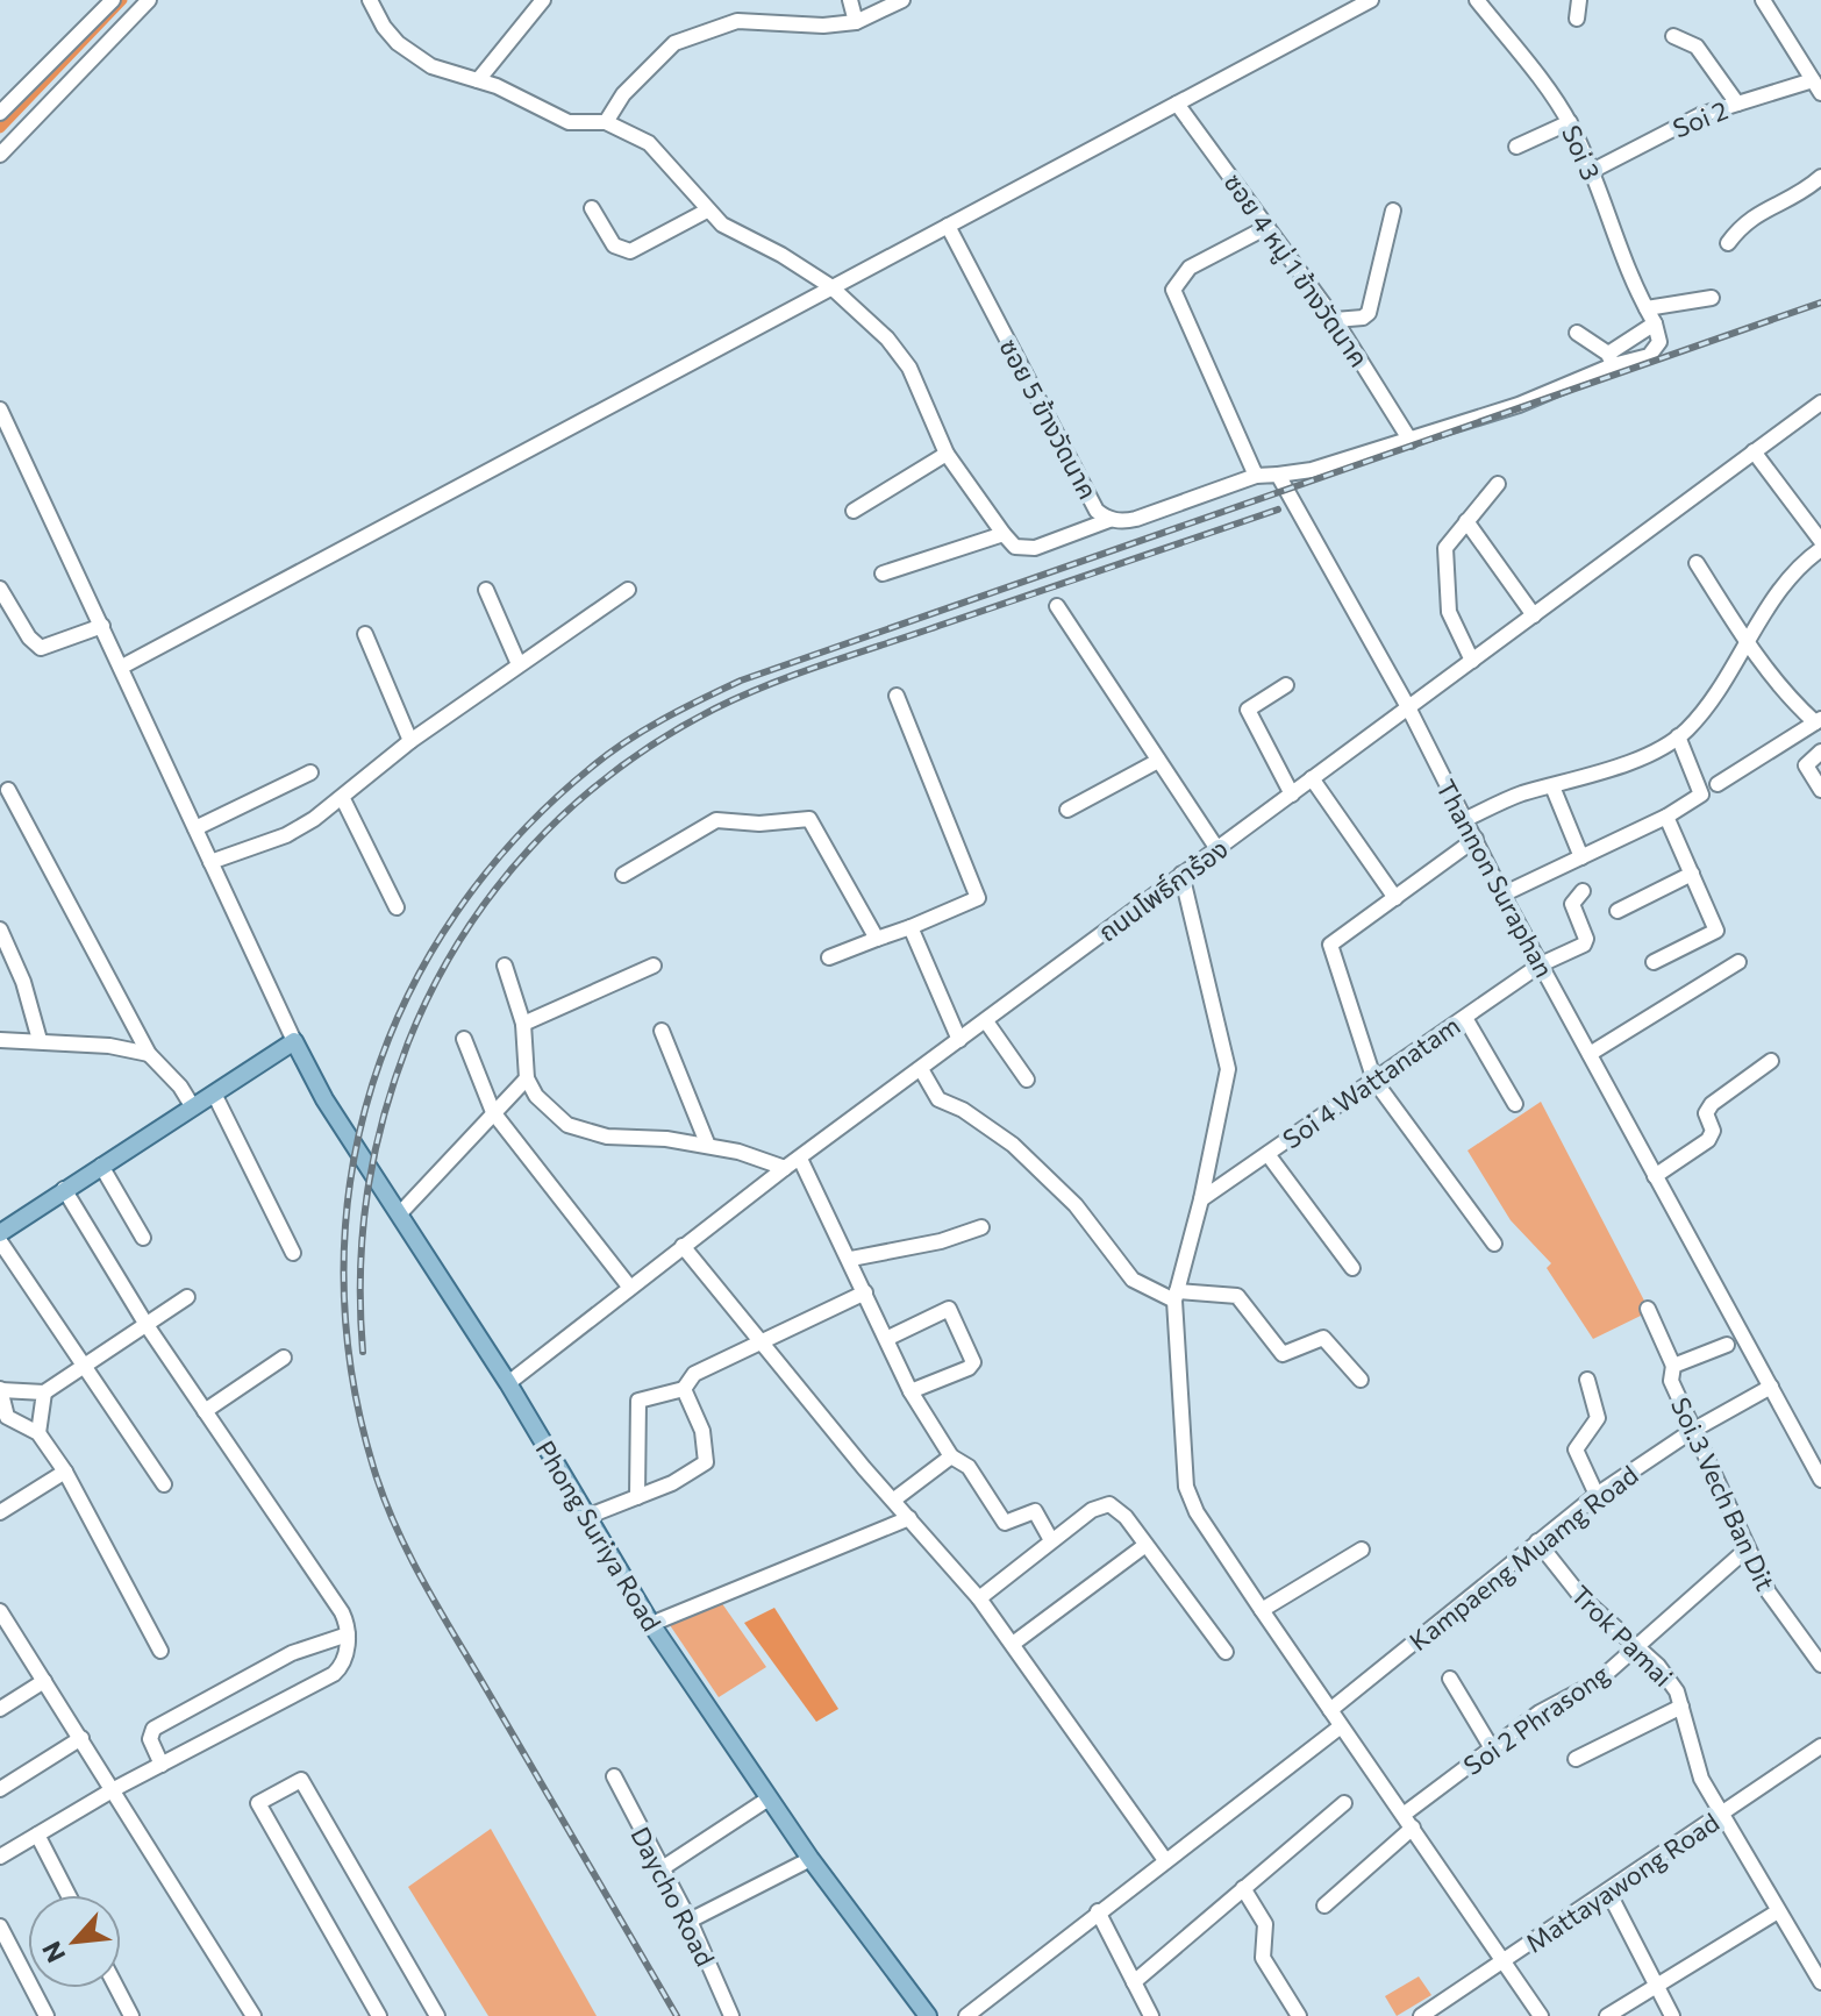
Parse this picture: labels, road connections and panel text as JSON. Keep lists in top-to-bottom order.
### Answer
{
  "streets": {
    "main road": ["Phong Suriya Road"],
    "street": [
      "Soi 2",
      "Soi 3",
      "ซอย 4 หมู่ 1 ข้างวัดนาค",
      "ซอย 5 ข้างวัดนาค",
      "Thannon Suraphan",
      "ถนนโพธิ์การ้อง",
      "Soi 4 Wattanatam",
      "Soi.3 Vech Ban Dit",
      "Kampaeng Muamg Road",
      "Trok Pamai",
      "Soi 2 Phrasong",
      "Mattayawong Road",
      "Daycho Road"
    ]
  },
  "crossings": [
    ["Soi 2", "Soi 3"],
    ["Thannon Suraphan", "ถนนโพธิ์การ้อง"],
    ["Thannon Suraphan", "Soi 4 Wattanatam"],
    ["Thannon Suraphan", "Kampaeng Muamg Road"],
    ["ถนนโพธิ์การ้อง", "Phong Suriya Road"],
    ["Soi.3 Vech Ban Dit", "Kampaeng Muamg Road"],
    ["Soi.3 Vech Ban Dit", "Soi 2 Phrasong"],
    ["Kampaeng Muamg Road", "Trok Pamai"],
    ["Trok Pamai", "Soi 2 Phrasong"],
    ["Trok Pamai", "Mattayawong Road"]
  ],
  "north": "bottom left"
}
